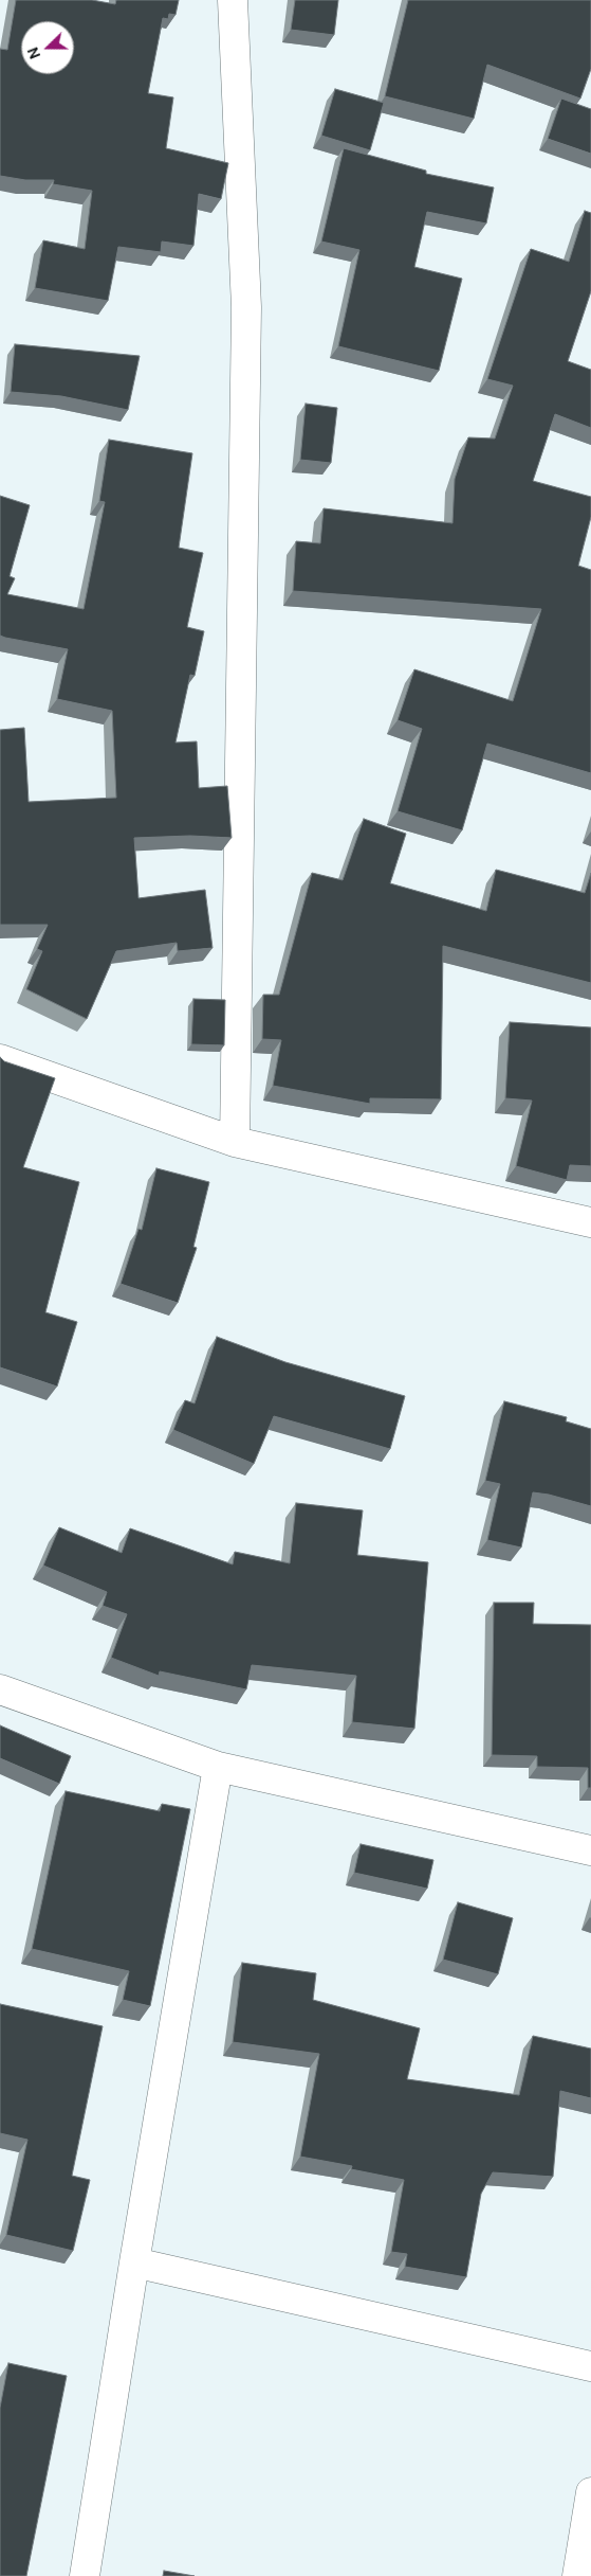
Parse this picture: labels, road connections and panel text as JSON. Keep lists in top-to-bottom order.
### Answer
{
  "north": "left"
}
